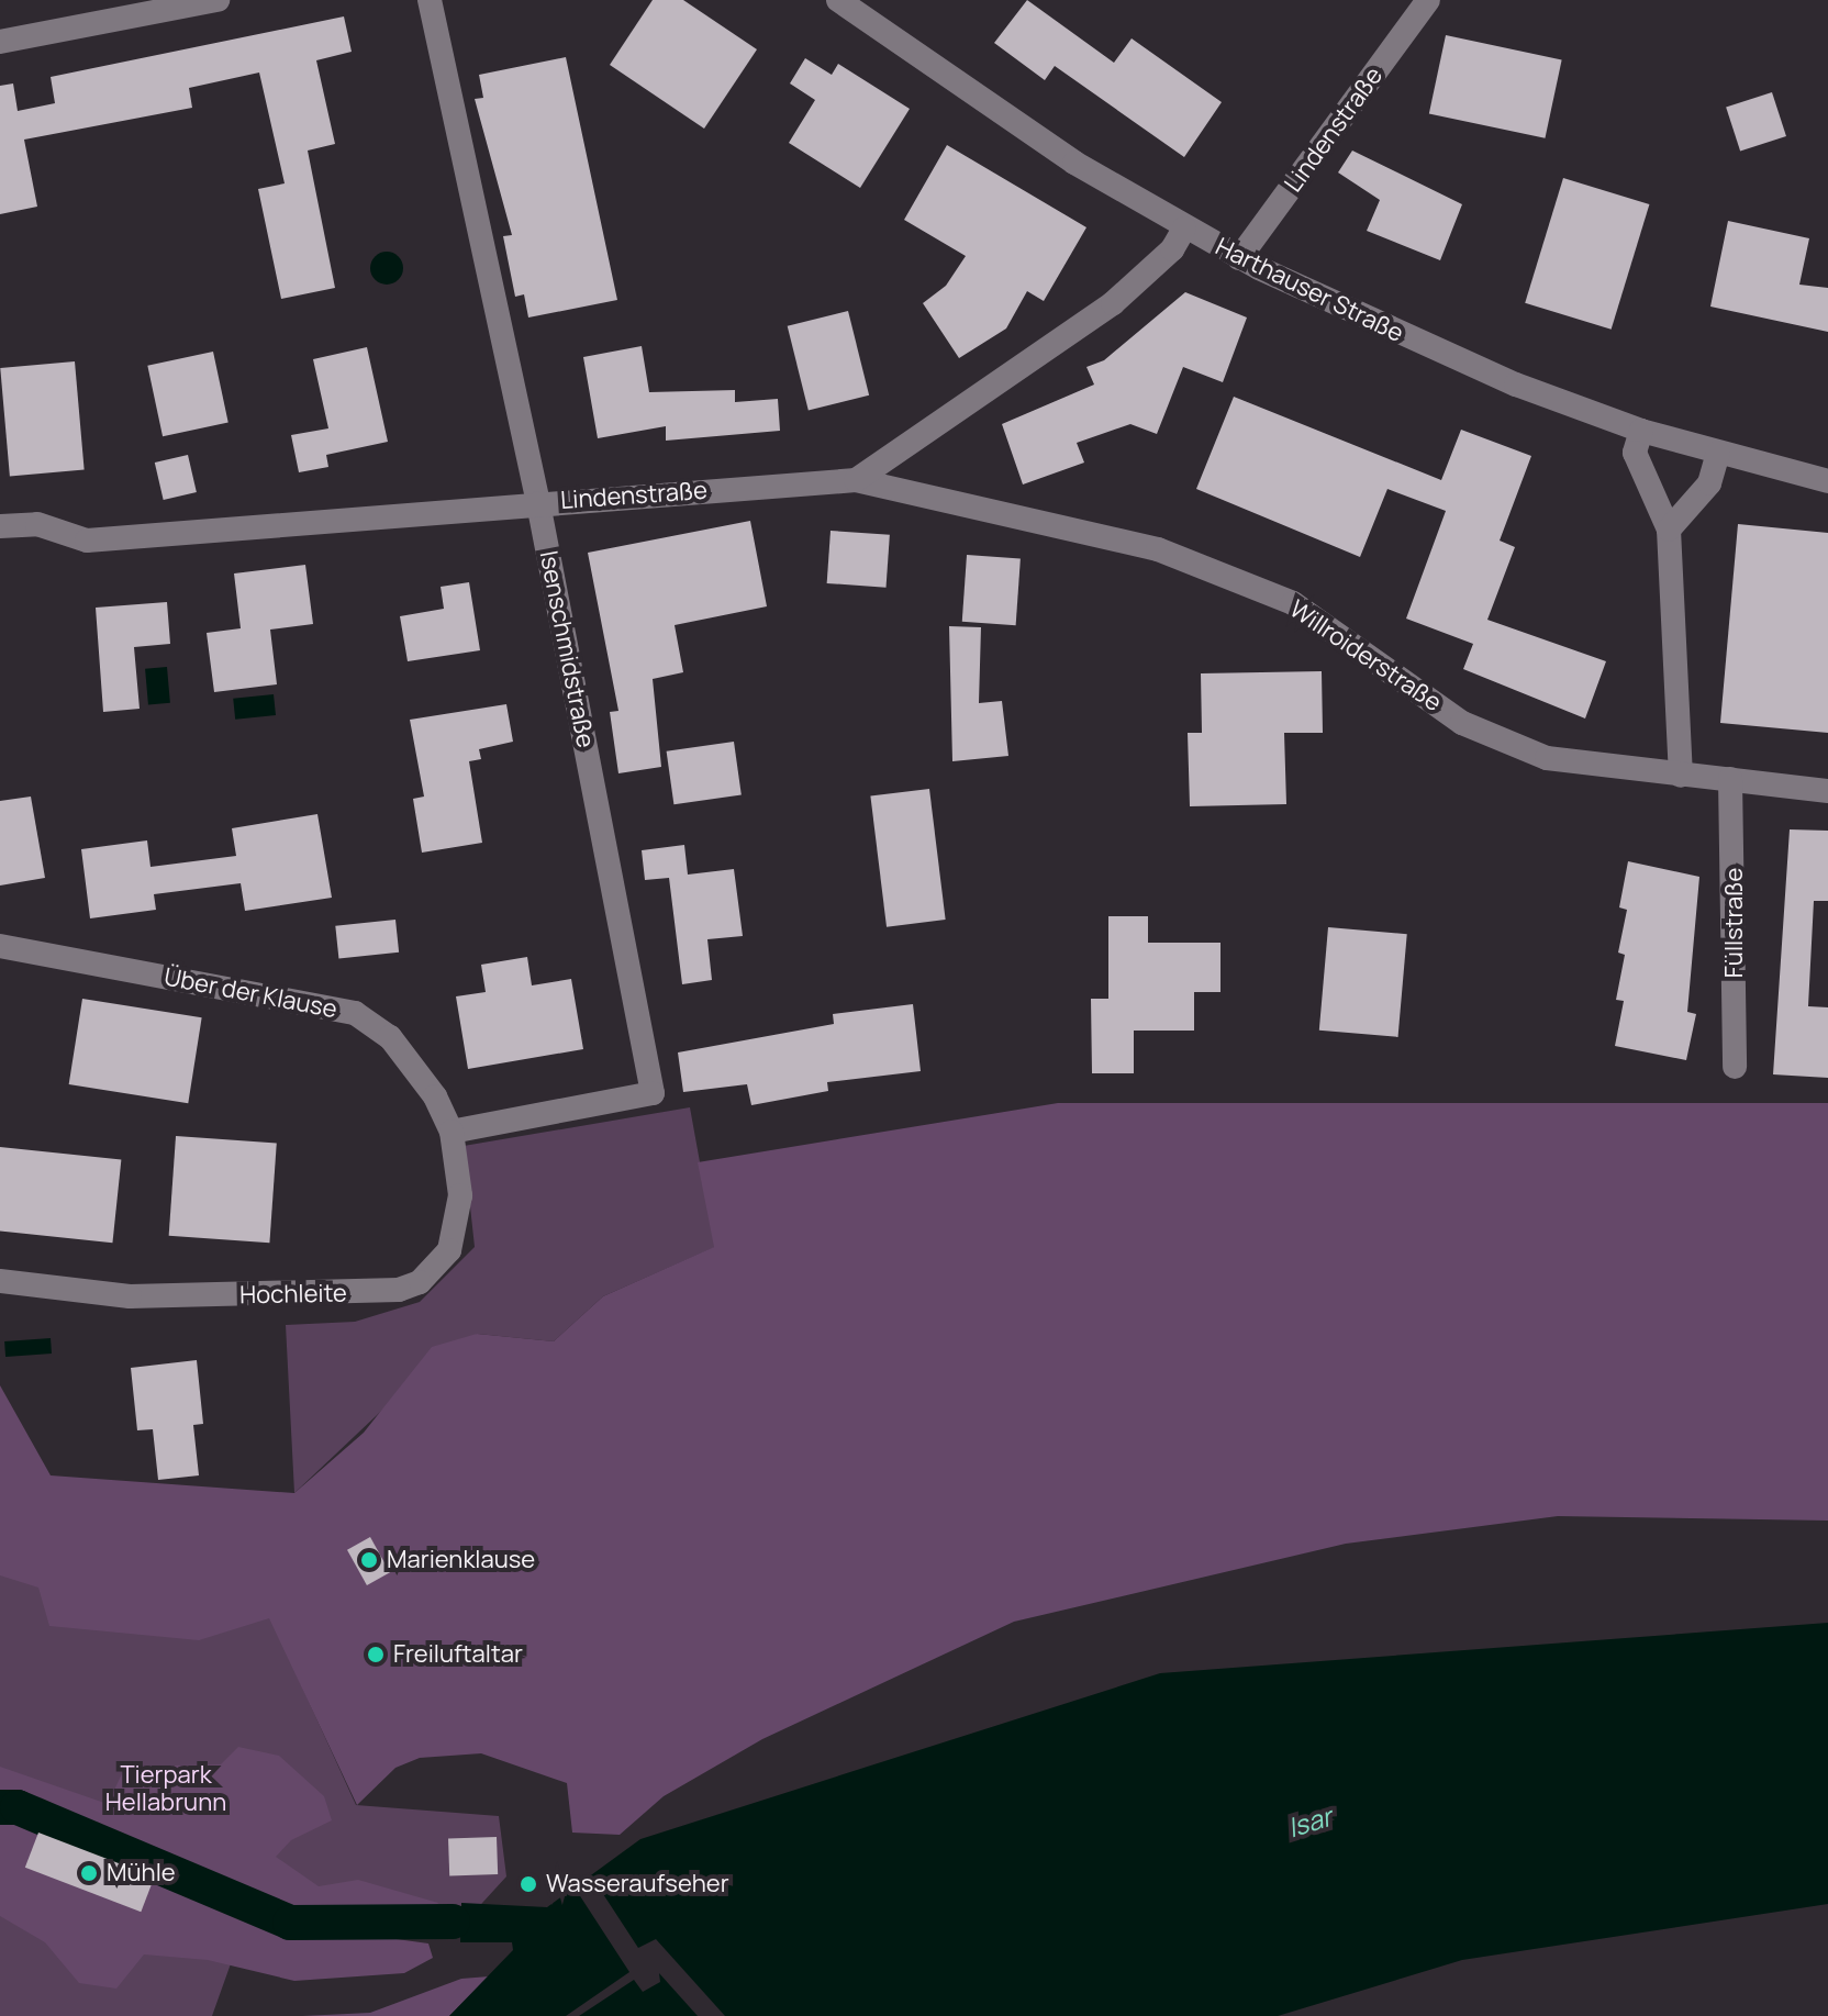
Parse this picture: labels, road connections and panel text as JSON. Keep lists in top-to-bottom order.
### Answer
{
  "streets": {
    "street": [
      "Lindenstraße",
      "Harthauser Straße",
      "Isenschmidstraße",
      "Willroiderstraße",
      "Füllstraße",
      "Über der Klause",
      "Hochleite"
    ]
  },
  "crossings": [
    ["Lindenstraße", "Harthauser Straße"],
    ["Lindenstraße", "Isenschmidstraße"],
    ["Lindenstraße", "Willroiderstraße"],
    ["Isenschmidstraße", "Über der Klause"],
    ["Isenschmidstraße", "Hochleite"],
    ["Willroiderstraße", "Füllstraße"],
    ["Über der Klause", "Hochleite"]
  ],
  "water": ["Isar"],
  "parks": ["Tierpark Hellabrunn"],
  "places": [
    "Marienklause",
    "Freiluftaltar",
    "Mühle",
    "Wasseraufseher"
  ]
}
